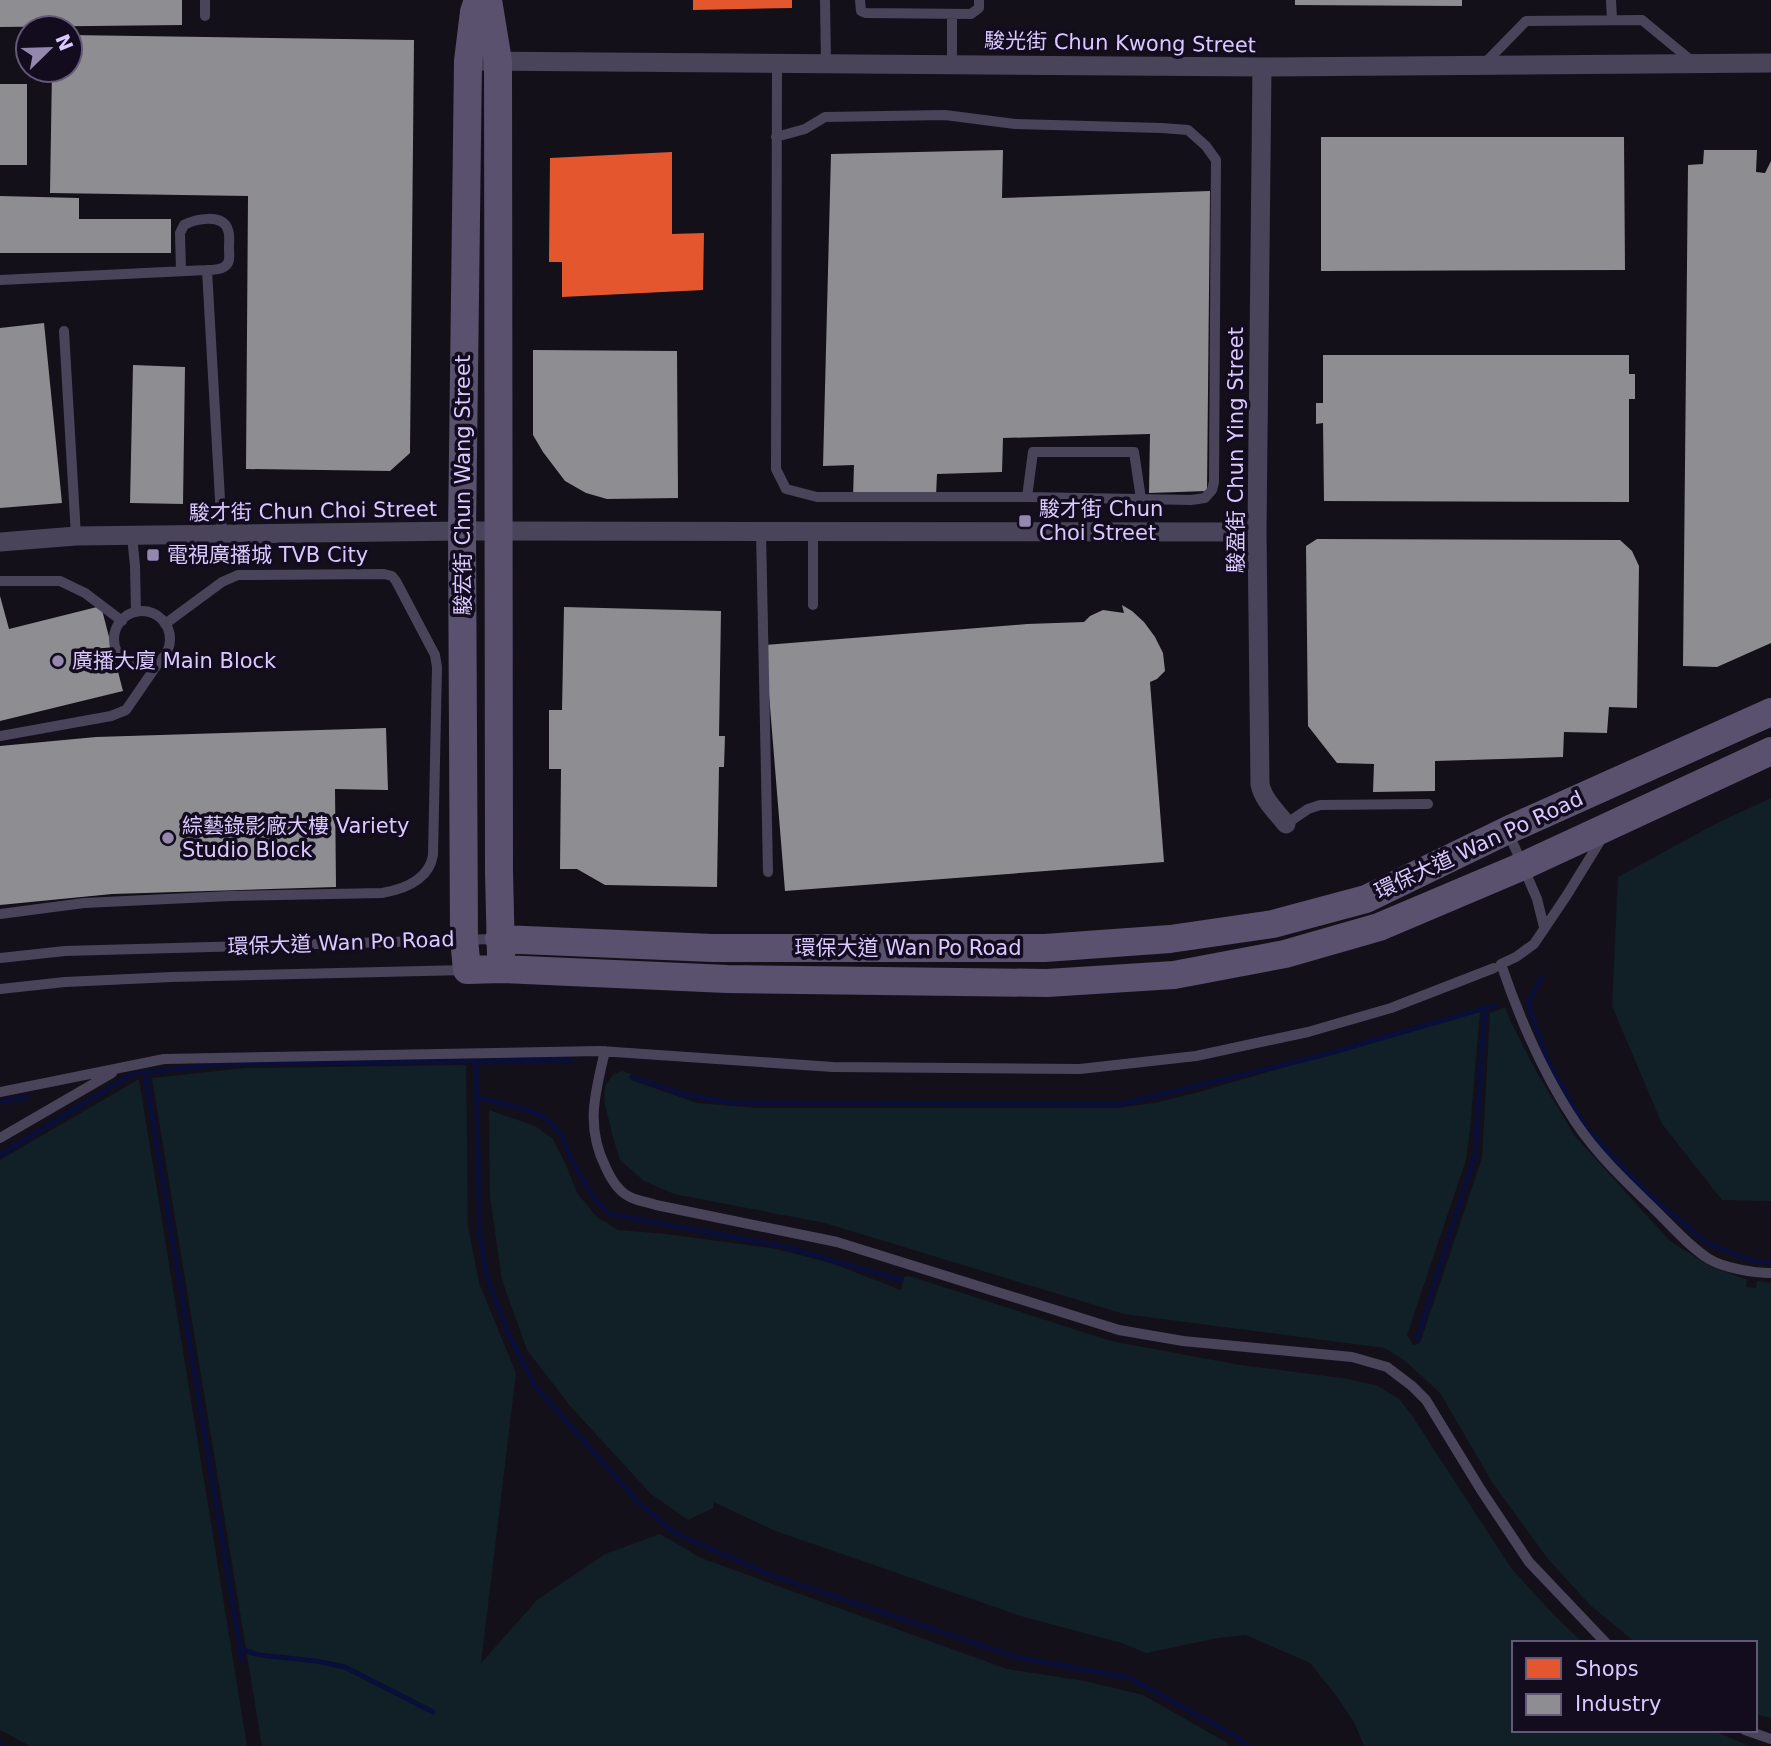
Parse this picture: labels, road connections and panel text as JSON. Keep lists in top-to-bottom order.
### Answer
{
  "streets": {
    "main road": ["駿宏街 Chun Wang Street", "環保大道 Wan Po Road"],
    "street": ["駿光街 Chun Kwong Street", "駿盈街 Chun Ying Street", "駿才街 Chun Choi Street"]
  },
  "crossings": [
    ["駿光街 Chun Kwong Street", "駿盈街 Chun Ying Street"],
    ["駿光街 Chun Kwong Street", "駿宏街 Chun Wang Street"],
    ["駿盈街 Chun Ying Street", "駿才街 Chun Choi Street"],
    ["駿宏街 Chun Wang Street", "駿才街 Chun Choi Street"],
    ["駿宏街 Chun Wang Street", "環保大道 Wan Po Road"]
  ],
  "places": {
    "transit": ["駿才街 Chun Choi Street", "電視廣播城 TVB City"],
    "other": ["廣播大廈 Main Block", "綜藝錄影廠大樓 Variety Studio Block"]
  },
  "legend": ["Shops", "Industry"],
  "north": "top right"
}
